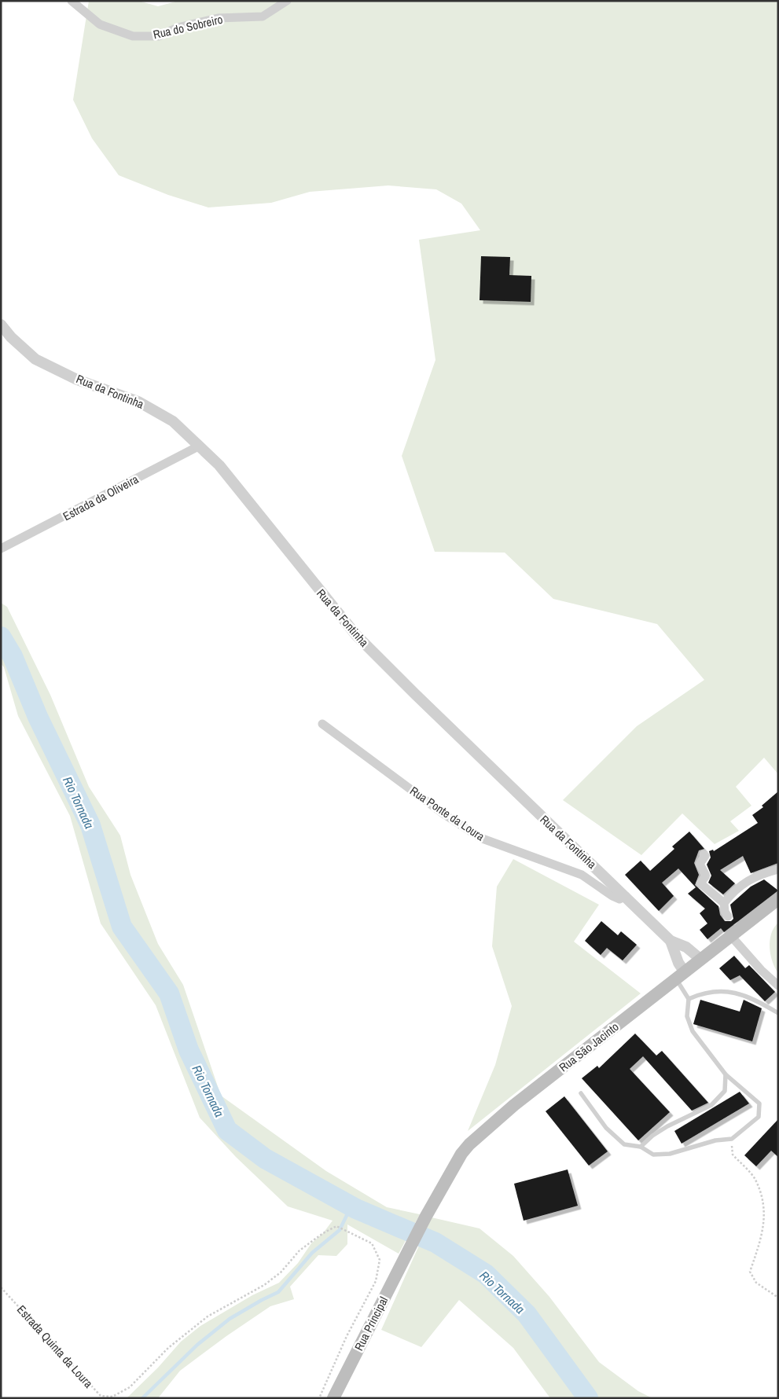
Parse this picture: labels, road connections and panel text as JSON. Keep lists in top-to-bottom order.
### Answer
{
  "streets": {
    "main road": ["Rua São Jacinto", "Rua Principal"],
    "street": [
      "Rua do Sobreiro",
      "Rua da Fontinha",
      "Estrada da Oliveira",
      "Rua Ponte da Loura"
    ],
    "path": ["Estrada Quinta da Loura"]
  },
  "crossings": [
    ["Rua da Fontinha", "Estrada da Oliveira"],
    ["Rua da Fontinha", "Rua Ponte da Loura"],
    ["Rua da Fontinha", "Rua São Jacinto"],
    ["Rua São Jacinto", "Rua Principal"]
  ],
  "water": ["Rio Tornada"]
}
